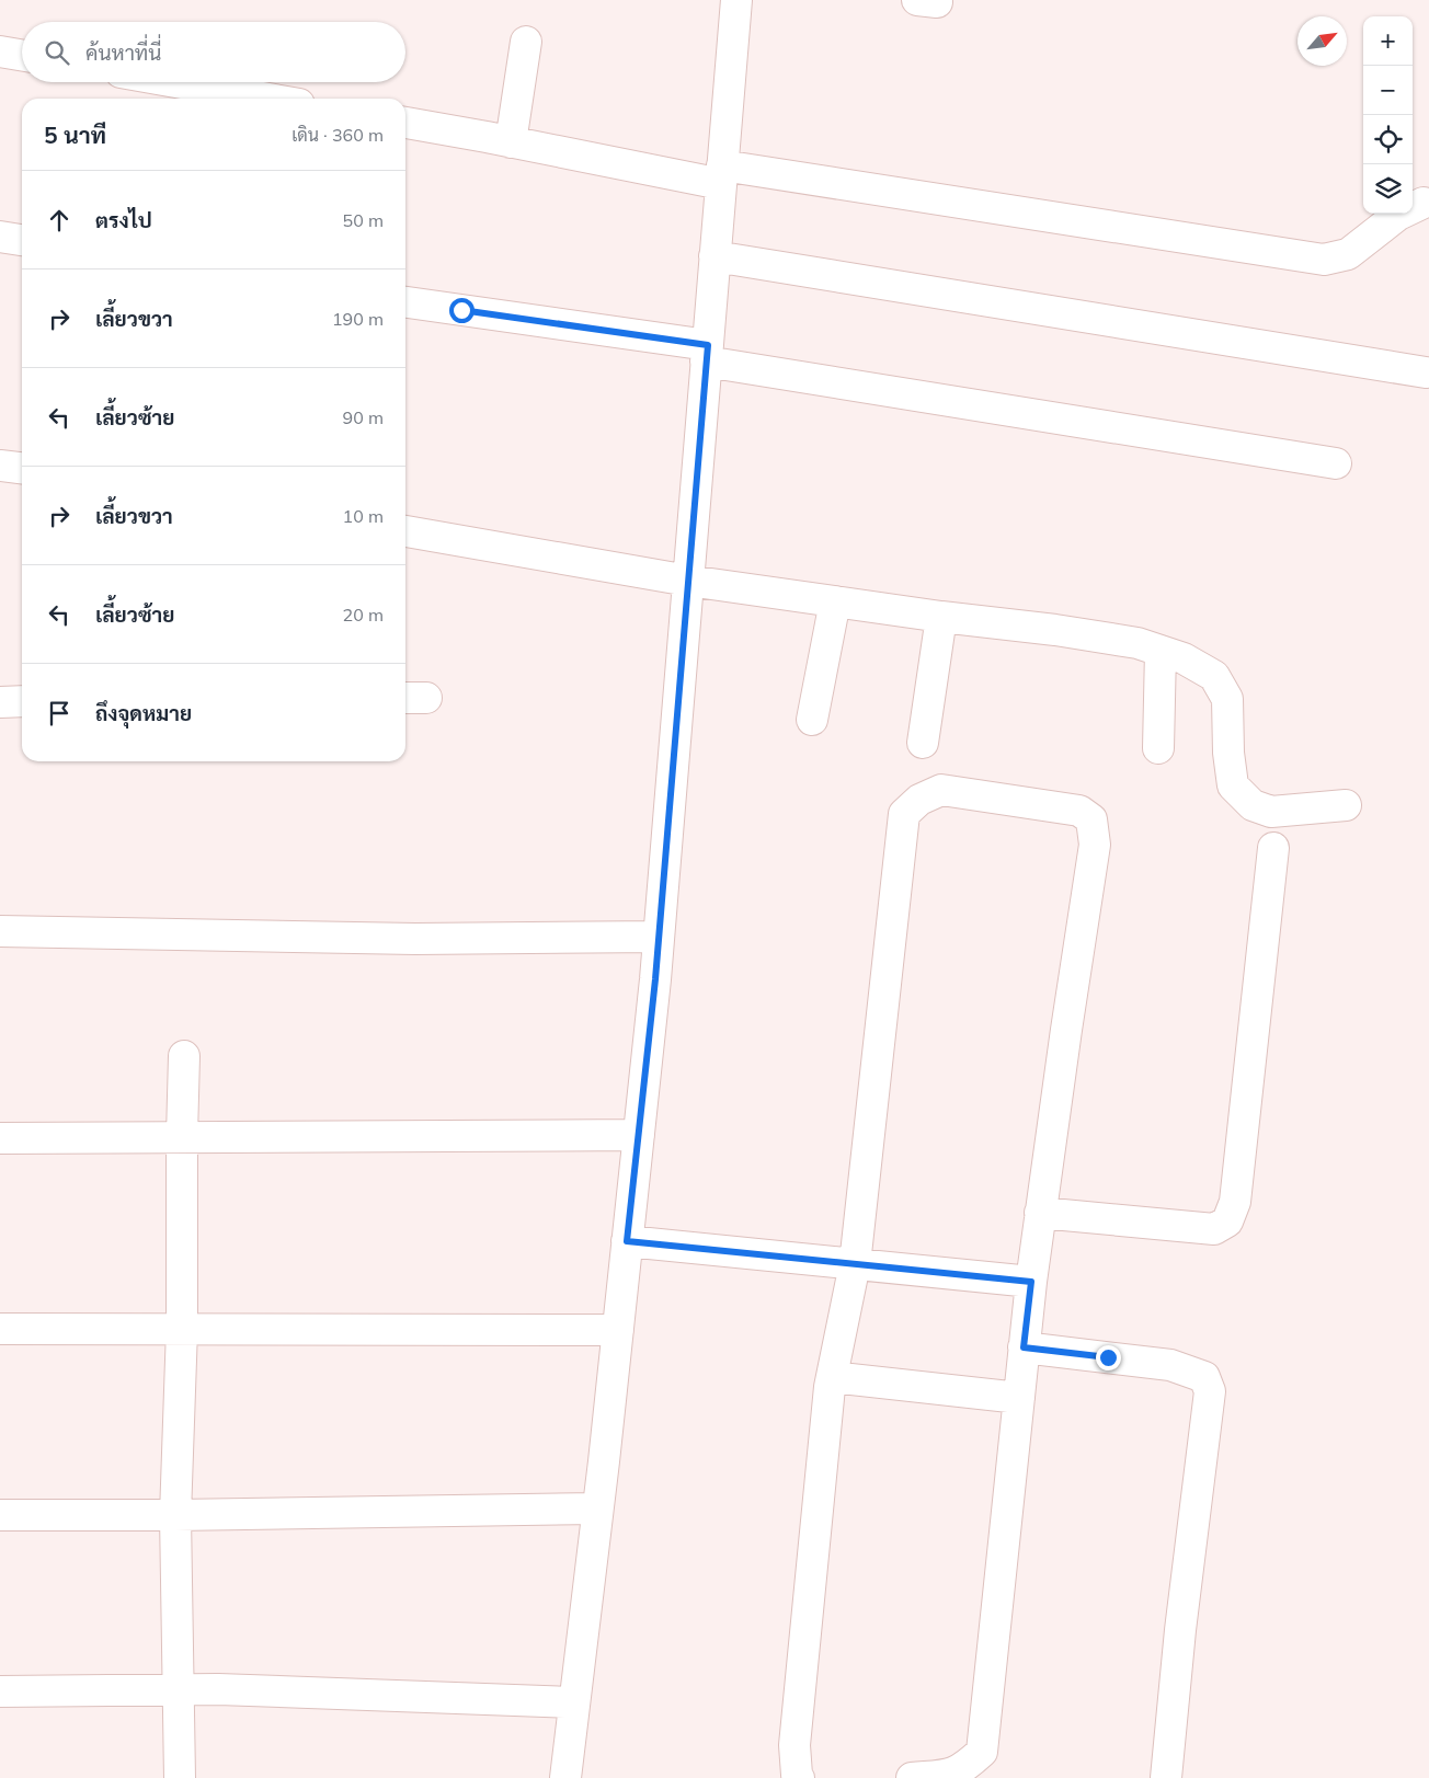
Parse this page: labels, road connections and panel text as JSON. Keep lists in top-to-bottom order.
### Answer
{
  "north": "top right",
  "page": {
    "map_buttons": ["+", "−"],
    "search": "ค้นหาที่นี่",
    "heading": ["5 นาที", "เดิน · 360 m"],
    "list": [
      ["ตรงไป", "50 m"],
      ["เลี้ยวขวา", "190 m"],
      ["เลี้ยวซ้าย", "90 m"],
      ["เลี้ยวขวา", "10 m"],
      ["เลี้ยวซ้าย", "20 m"],
      "ถึงจุดหมาย"
    ]
  }
}
